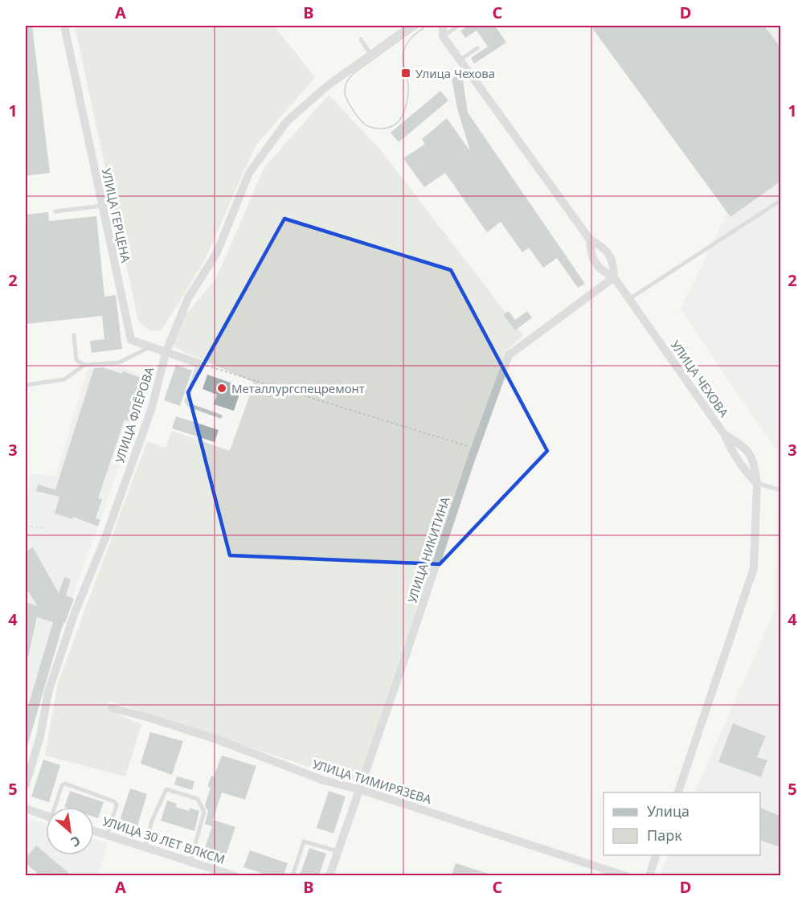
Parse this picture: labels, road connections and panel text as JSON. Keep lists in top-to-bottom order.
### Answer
{
  "streets": {
    "street": [
      "УЛИЦА ГЕРЦЕНА",
      "УЛИЦА ЧЕХОВА",
      "УЛИЦА ФЛЁРОВА",
      "УЛИЦА НИКИТИНА",
      "УЛИЦА ТИМИРЯЗЕВА",
      "УЛИЦА 30 ЛЕТ ВЛКСМ"
    ]
  },
  "crossings": [
    ["УЛИЦА ГЕРЦЕНА", "УЛИЦА ФЛЁРОВА"],
    ["УЛИЦА ЧЕХОВА", "УЛИЦА НИКИТИНА"],
    ["УЛИЦА НИКИТИНА", "УЛИЦА ТИМИРЯЗЕВА"]
  ],
  "places": {
    "transit": ["Улица Чехова"],
    "other": ["Металлургспецремонт"]
  },
  "legend": ["Улица", "Парк"],
  "north": "bottom right",
  "grid": {
    "columns": [
      "A",
      "B",
      "C",
      "D"
    ],
    "rows": [
      "1",
      "2",
      "3",
      "4",
      "5"
    ]
  }
}
